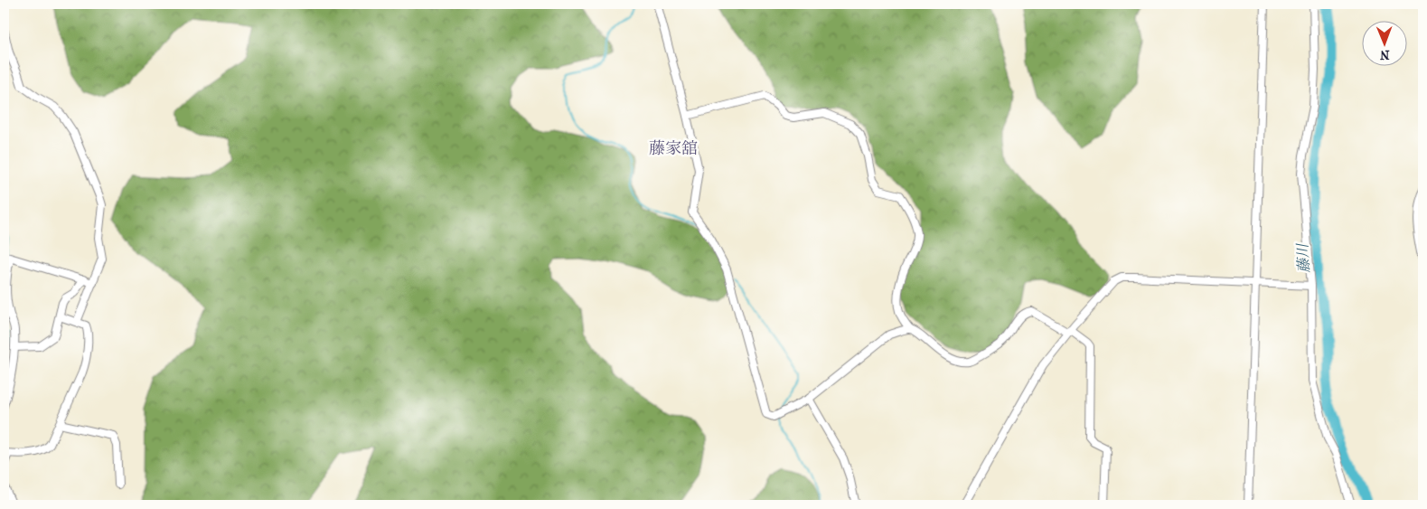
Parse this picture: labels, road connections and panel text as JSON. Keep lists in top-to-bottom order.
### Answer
{
  "districts": ["藤家舘"],
  "water": ["藤川"],
  "north": "bottom"
}
